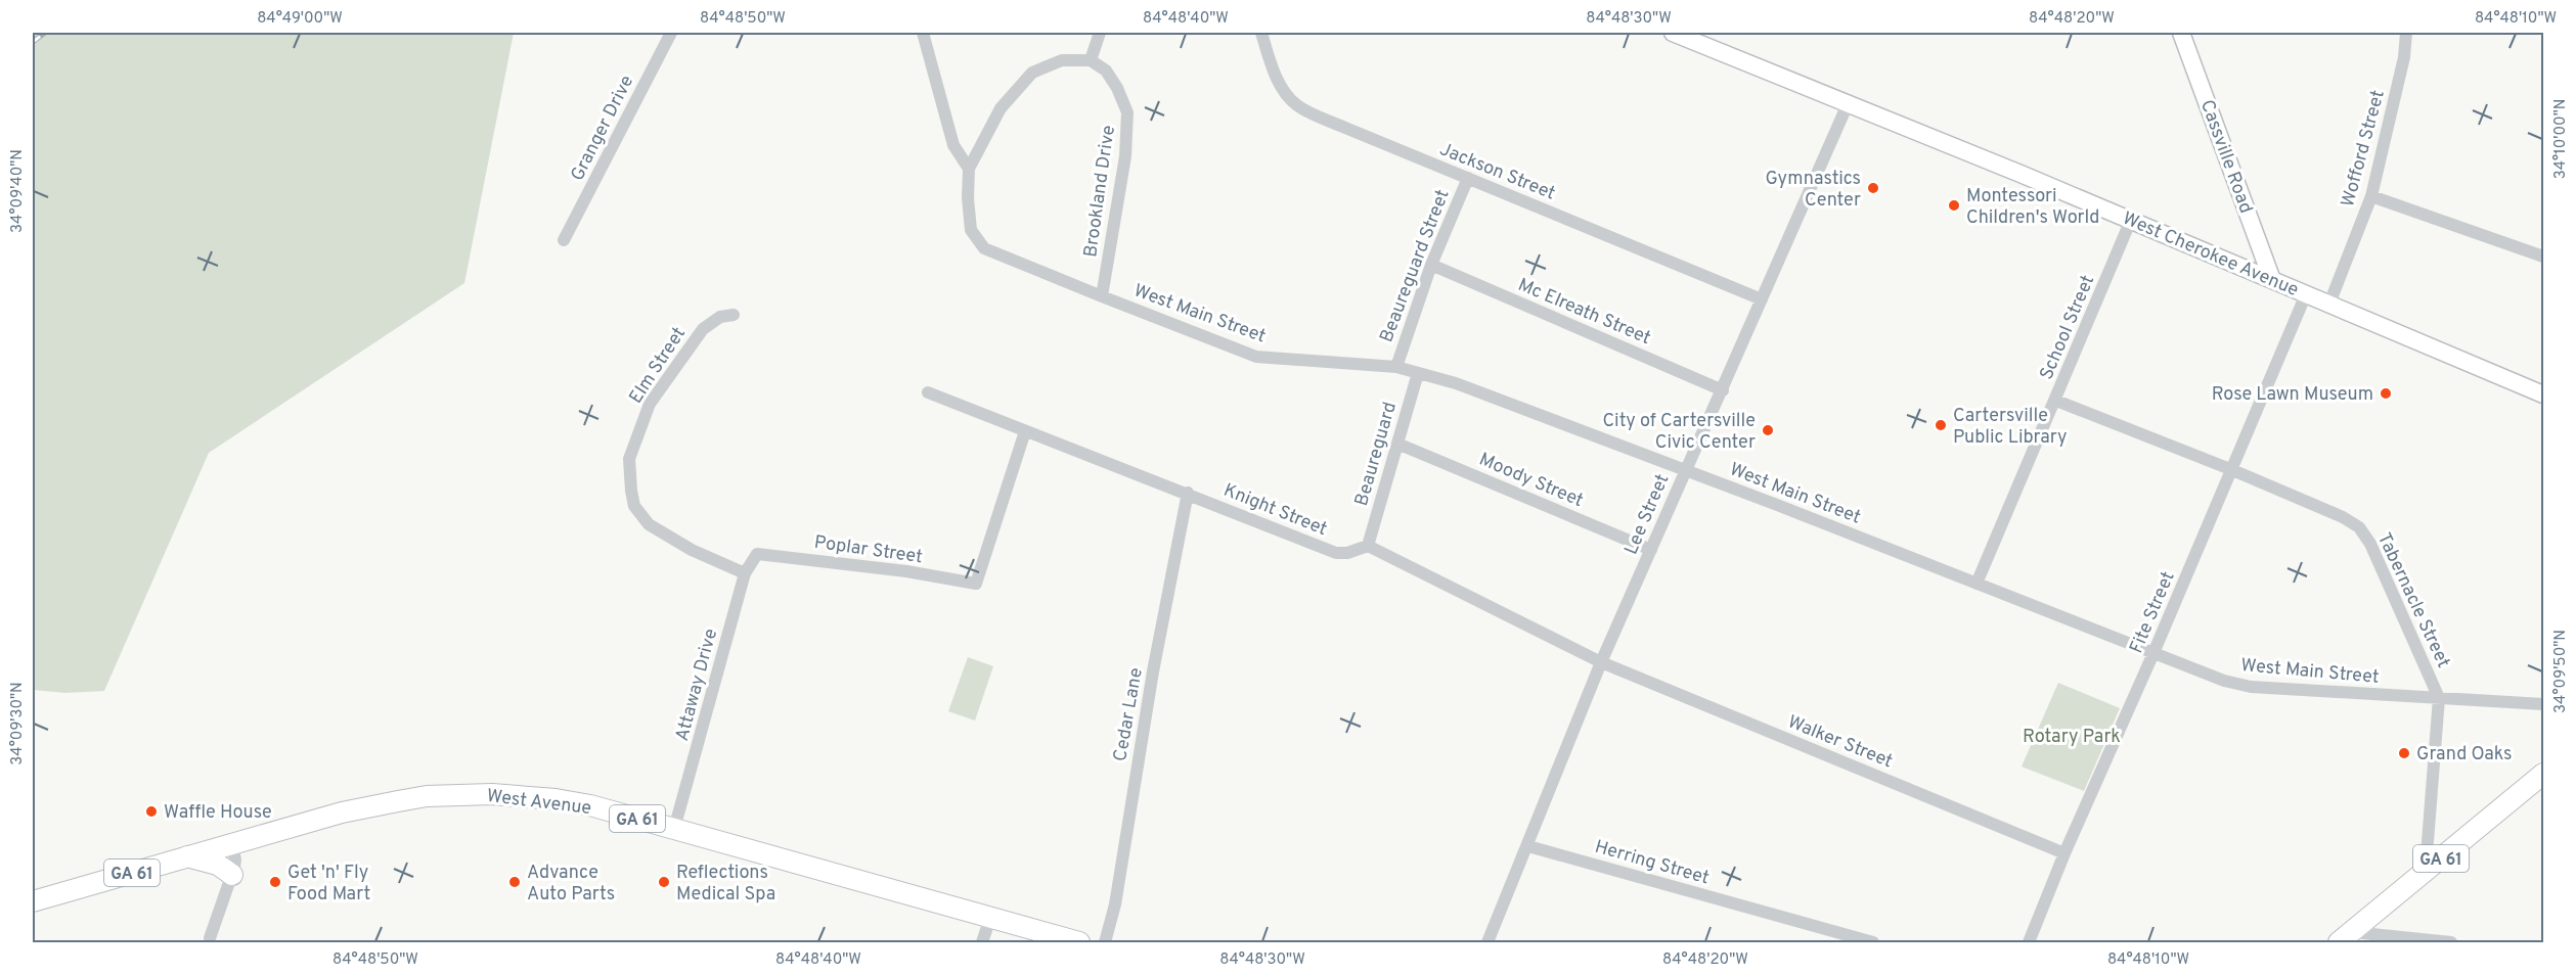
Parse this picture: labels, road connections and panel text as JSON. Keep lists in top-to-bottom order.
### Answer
{
  "streets": {
    "main road": [
      "Cassville Road",
      "West Cherokee Avenue",
      "West Avenue",
      "GA 61"
    ],
    "street": [
      "Granger Drive",
      "Wofford Street",
      "Jackson Street",
      "Brookland Drive",
      "Beaureguard Street",
      "Mc Elreath Street",
      "West Main Street",
      "School Street",
      "Elm Street",
      "Beaureguard",
      "Moody Street",
      "Knight Street",
      "Lee Street",
      "Poplar Street",
      "Tabernacle Street",
      "Fite Street",
      "Attaway Drive",
      "Cedar Lane",
      "Walker Street",
      "Herring Street"
    ]
  },
  "crossings": [
    ["Wofford Street", "West Cherokee Avenue"],
    ["Cassville Road", "West Cherokee Avenue"],
    ["Jackson Street", "Beaureguard Street"],
    ["Jackson Street", "Lee Street"],
    ["Brookland Drive", "West Main Street"],
    ["West Cherokee Avenue", "School Street"],
    ["West Cherokee Avenue", "Lee Street"],
    ["West Cherokee Avenue", "Fite Street"],
    ["Beaureguard Street", "Mc Elreath Street"],
    ["Beaureguard Street", "West Main Street"],
    ["Mc Elreath Street", "Lee Street"],
    ["West Main Street", "School Street"],
    ["West Main Street", "Beaureguard"],
    ["West Main Street", "Lee Street"],
    ["West Main Street", "Tabernacle Street"],
    ["West Main Street", "Fite Street"],
    ["School Street", "Tabernacle Street"],
    ["Elm Street", "Attaway Drive"],
    ["Beaureguard", "Moody Street"],
    ["Beaureguard", "Knight Street"],
    ["Moody Street", "Lee Street"],
    ["Knight Street", "Poplar Street"],
    ["Knight Street", "Cedar Lane"],
    ["Lee Street", "Walker Street"],
    ["Lee Street", "Herring Street"],
    ["Poplar Street", "Attaway Drive"],
    ["Tabernacle Street", "Fite Street"],
    ["Tabernacle Street", "GA 61"],
    ["Fite Street", "Walker Street"],
    ["Attaway Drive", "West Avenue"]
  ],
  "parks": ["Rotary Park"],
  "places": [
    "Gymnastics Center",
    "Montessori Children's World",
    "Rose Lawn Museum",
    "Cartersville Public Library",
    "City of Cartersville Civic Center",
    "Grand Oaks",
    "Waffle House",
    "Get 'n' Fly Food Mart",
    "Advance Auto Parts",
    "Reflections Medical Spa"
  ],
  "coordinates": [
    "84°49'00\"W",
    "84°48'50\"W",
    "84°48'40\"W",
    "84°48'30\"W",
    "84°48'20\"W",
    "84°48'10\"W",
    "34°10'00\"N",
    "34°09'40\"N",
    "34°09'50\"N",
    "34°09'30\"N"
  ]
}
